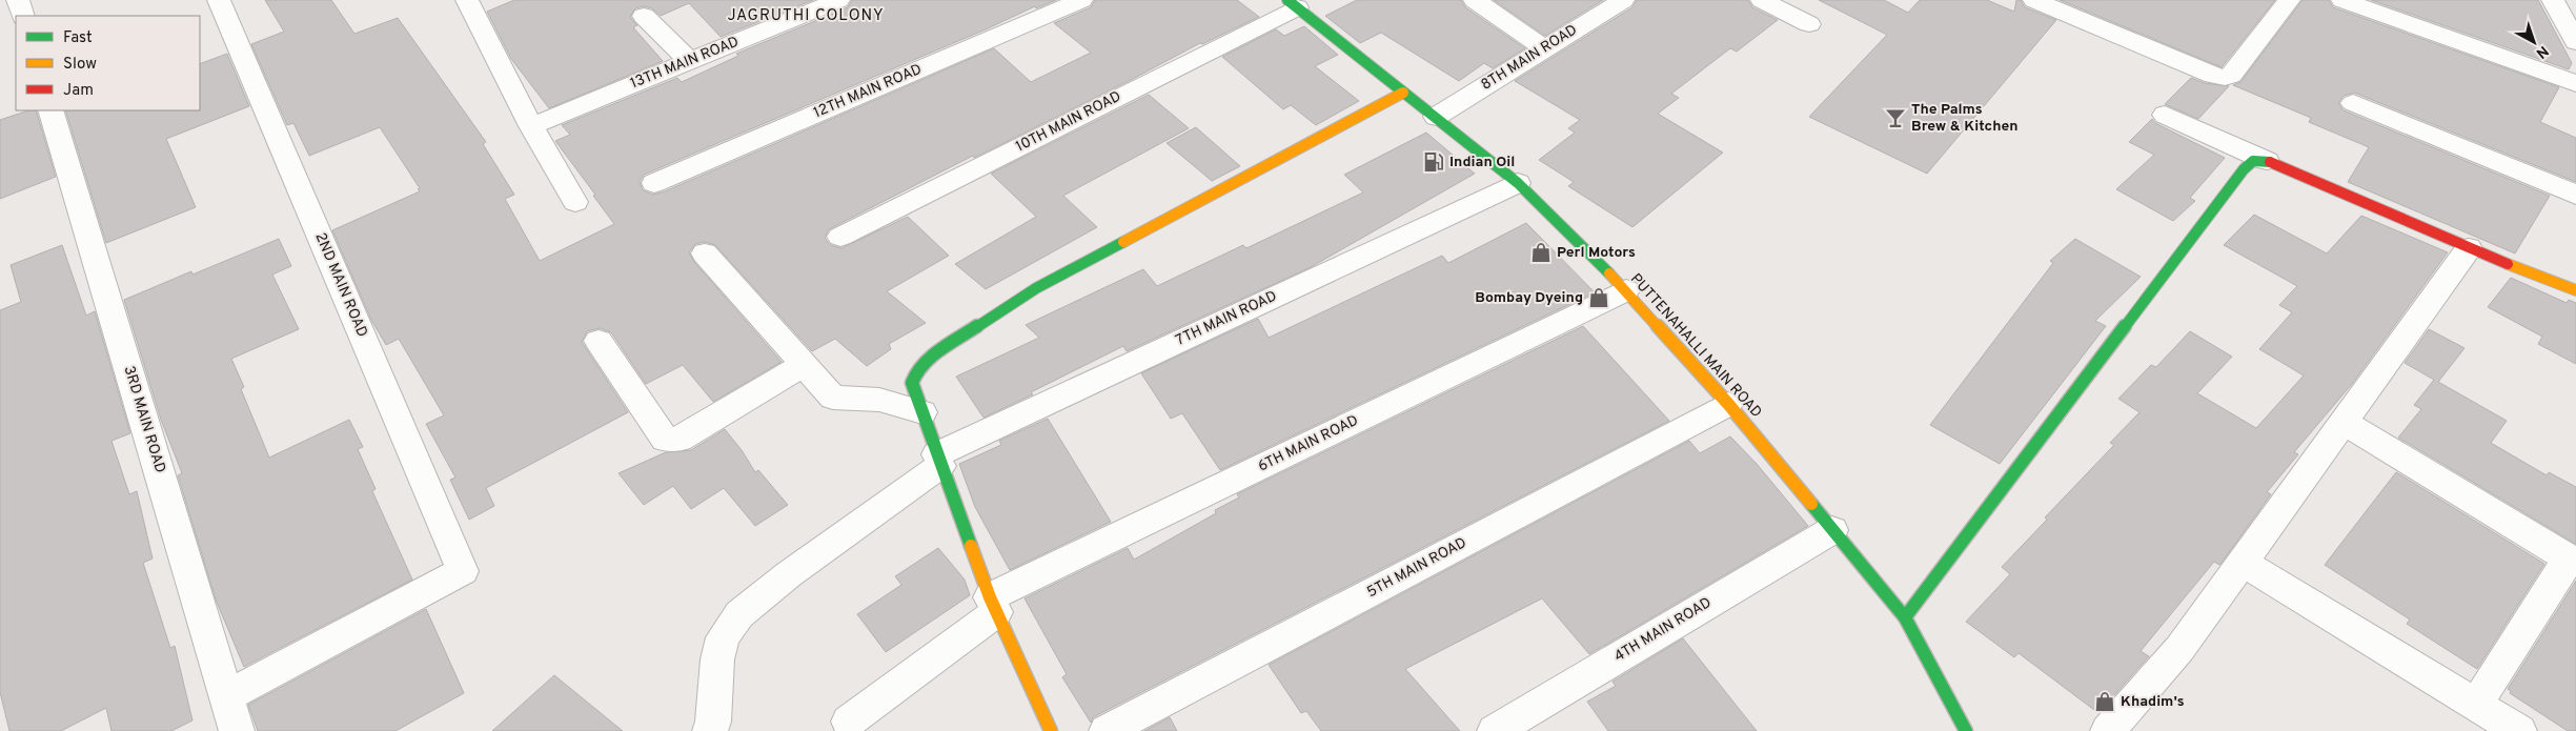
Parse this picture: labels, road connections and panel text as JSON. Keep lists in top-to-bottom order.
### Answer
{
  "streets": {
    "street": [
      "8TH MAIN ROAD",
      "13TH MAIN ROAD",
      "12TH MAIN ROAD",
      "10TH MAIN ROAD",
      "2ND MAIN ROAD",
      "7TH MAIN ROAD",
      "PUTTENAHALLI MAIN ROAD",
      "3RD MAIN ROAD",
      "6TH MAIN ROAD",
      "5TH MAIN ROAD",
      "4TH MAIN ROAD"
    ]
  },
  "crossings": [
    ["8TH MAIN ROAD", "PUTTENAHALLI MAIN ROAD"],
    ["10TH MAIN ROAD", "PUTTENAHALLI MAIN ROAD"],
    ["2ND MAIN ROAD", "3RD MAIN ROAD"],
    ["7TH MAIN ROAD", "PUTTENAHALLI MAIN ROAD"],
    ["PUTTENAHALLI MAIN ROAD", "6TH MAIN ROAD"],
    ["PUTTENAHALLI MAIN ROAD", "5TH MAIN ROAD"],
    ["PUTTENAHALLI MAIN ROAD", "4TH MAIN ROAD"]
  ],
  "districts": ["JAGRUTHI COLONY"],
  "places": {
    "bar": ["The Palms Brew & Kitchen"],
    "fuel station": ["Indian Oil"],
    "shop": ["Perl Motors", "Bombay Dyeing", "Khadim's"]
  },
  "legend": ["Fast", "Slow", "Jam"],
  "north": "bottom right"
}
